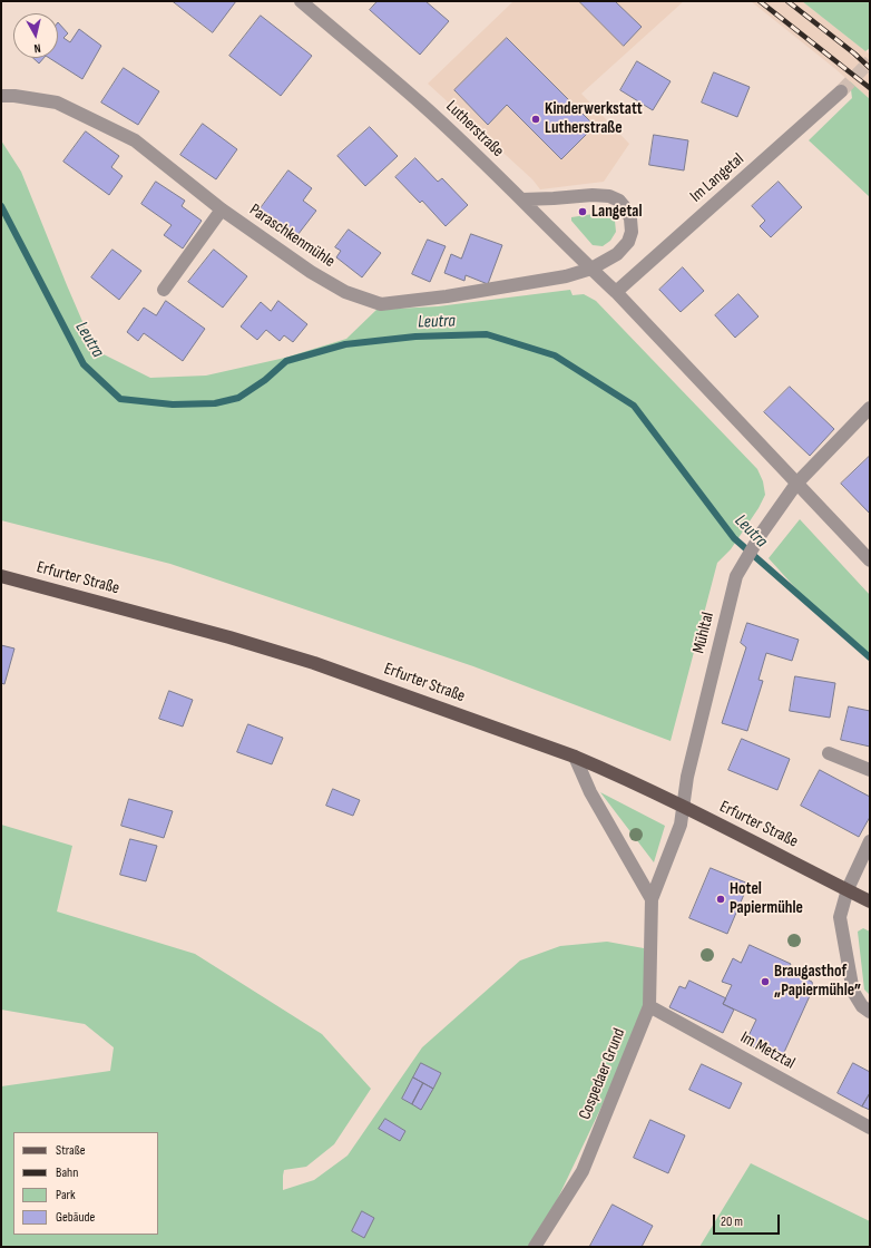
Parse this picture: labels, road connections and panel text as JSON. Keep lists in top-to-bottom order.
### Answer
{
  "streets": {
    "main road": ["Erfurter Straße"],
    "street": [
      "Lutherstraße",
      "Im Langetal",
      "Paraschkenmühle",
      "Mühltal",
      "Im Metztal",
      "Cospedaer Grund"
    ]
  },
  "crossings": [
    ["Lutherstraße", "Im Langetal"],
    ["Lutherstraße", "Paraschkenmühle"],
    ["Erfurter Straße", "Mühltal"],
    ["Erfurter Straße", "Cospedaer Grund"],
    ["Mühltal", "Cospedaer Grund"],
    ["Im Metztal", "Cospedaer Grund"]
  ],
  "water": ["Leutra"],
  "places": [
    "Kinderwerkstatt Lutherstraße",
    "Langetal",
    "Hotel Papiermühle",
    "Braugasthof „Papiermühle”"
  ],
  "legend": [
    "Straße",
    "Bahn",
    "Park",
    "Gebäude"
  ],
  "scale_bar": "20 m",
  "north": "bottom"
}
